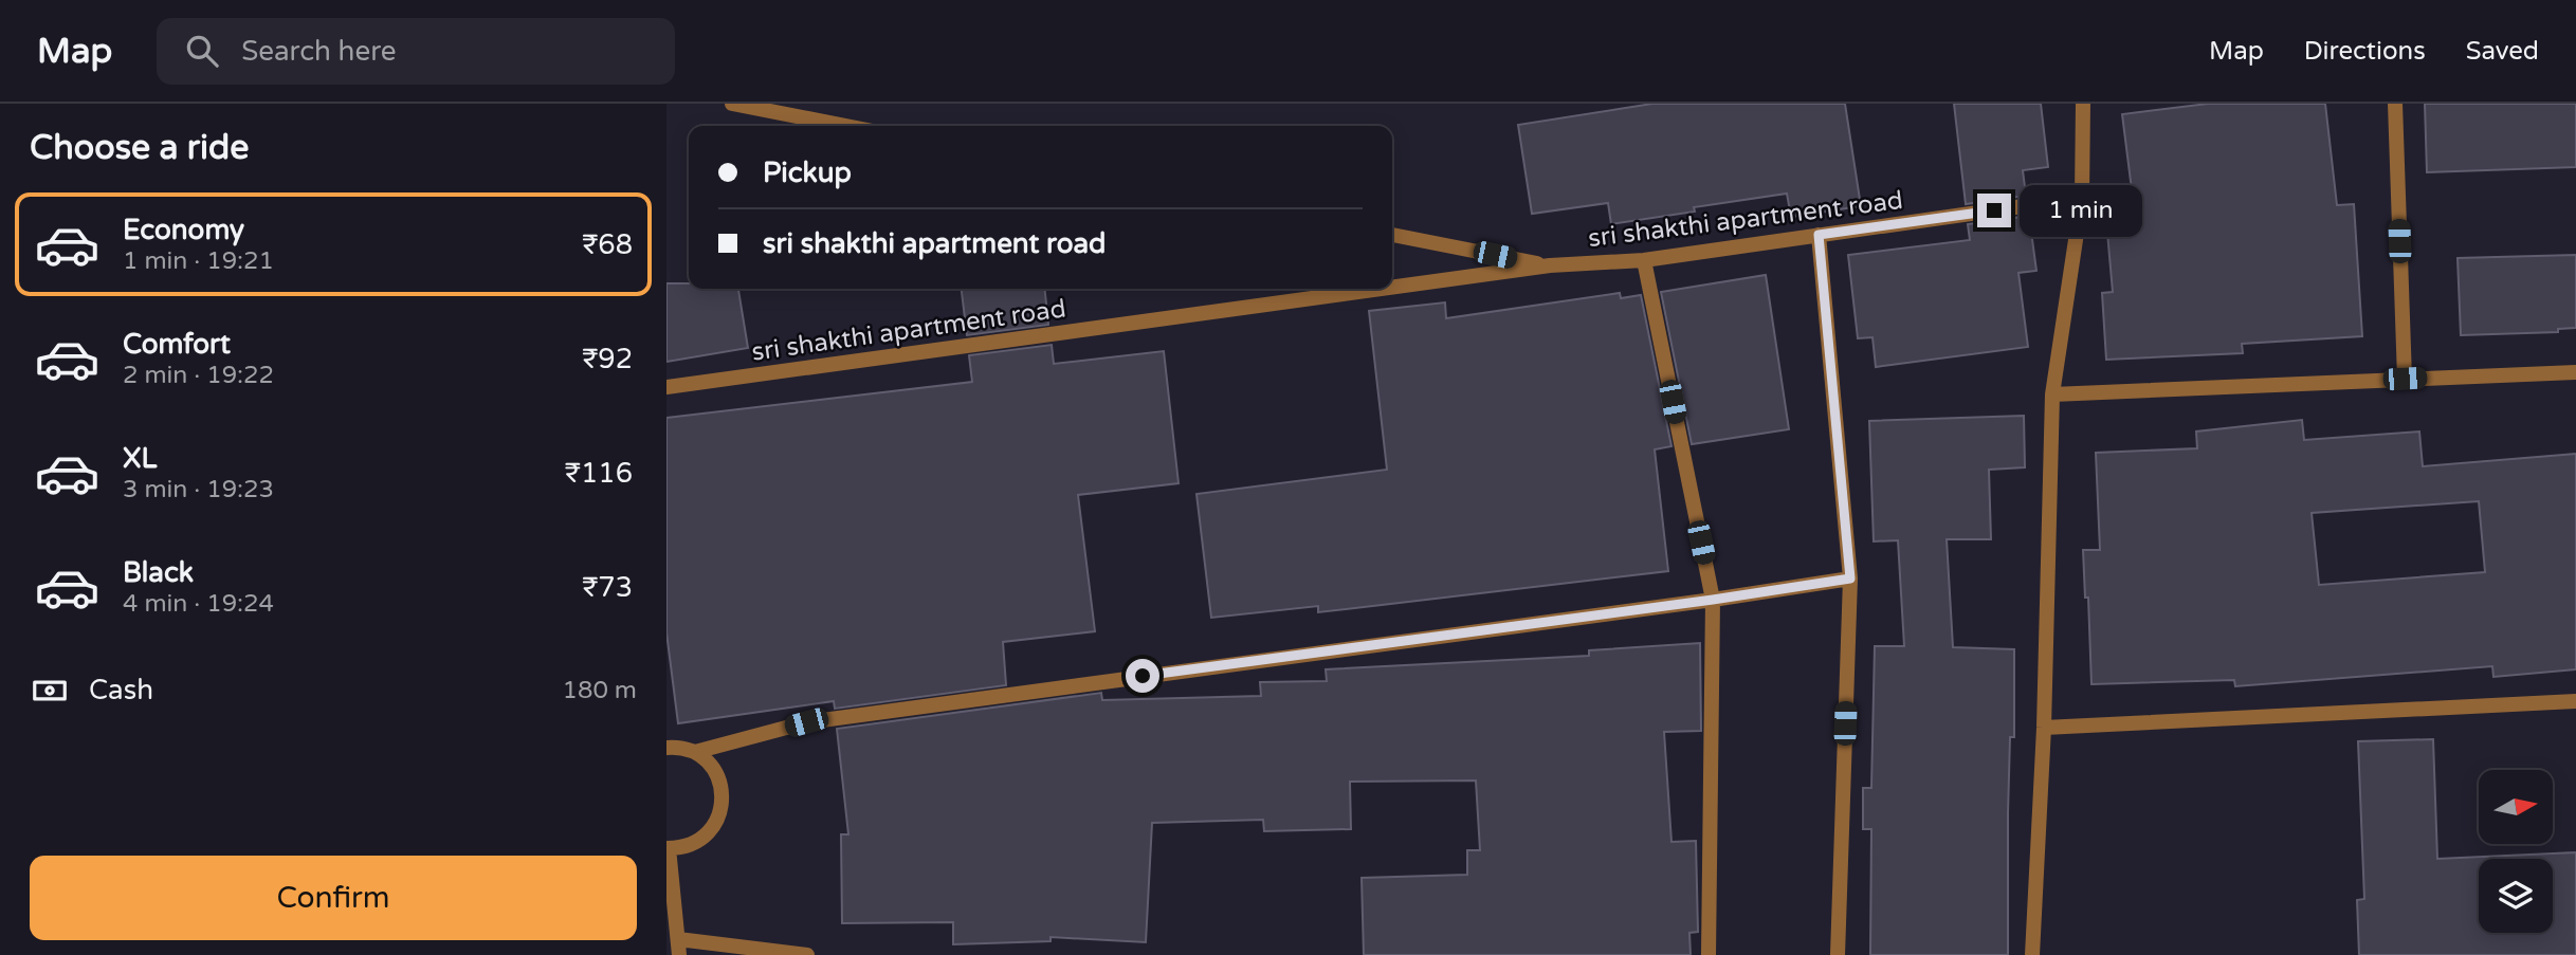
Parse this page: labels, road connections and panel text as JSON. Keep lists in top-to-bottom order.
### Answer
{
  "streets": {
    "street": ["sri shakthi apartment road"]
  },
  "north": "right",
  "page": {
    "header": "Map",
    "search": "Search here",
    "nav": ["Map", "Directions", "Saved"],
    "heading": "Choose a ride",
    "banner": ["Pickup", "sri shakthi apartment road"],
    "bubble": "1 min",
    "list": [
      {
        "name": "Economy",
        "note": "1 min · 19:21",
        "value": "₹68"
      },
      {
        "name": "Comfort",
        "note": "2 min · 19:22",
        "value": "₹92"
      },
      {
        "name": "XL",
        "note": "3 min · 19:23",
        "value": "₹116"
      },
      {
        "name": "Black",
        "note": "4 min · 19:24",
        "value": "₹73"
      }
    ],
    "pay": ["Cash", "180 m"],
    "buttons": "Confirm"
  }
}
